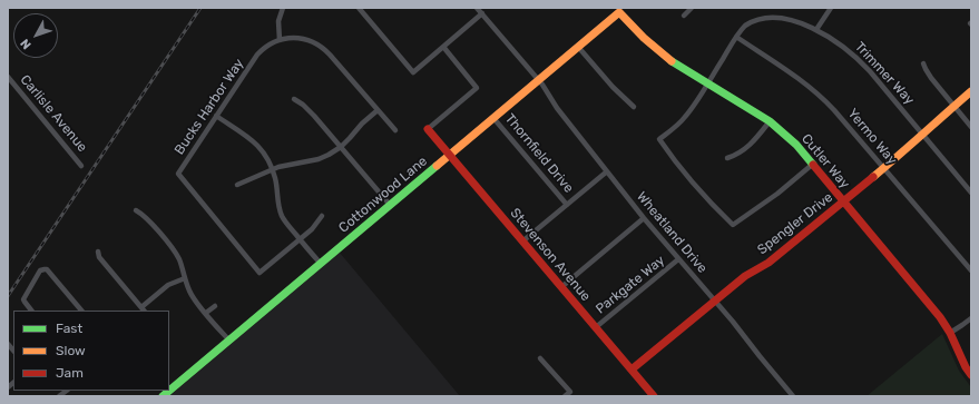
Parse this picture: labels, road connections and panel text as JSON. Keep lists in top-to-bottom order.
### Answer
{
  "streets": {
    "street": [
      "Trimmer Way",
      "Bucks Harbor Way",
      "Carlisle Avenue",
      "Yermo Way",
      "Thornfield Drive",
      "Cutler Way",
      "Cottonwood Lane",
      "Spengler Drive",
      "Wheatland Drive",
      "Stevenson Avenue",
      "Parkgate Way"
    ]
  },
  "crossings": [
    ["Trimmer Way", "Spengler Drive"],
    ["Yermo Way", "Spengler Drive"],
    ["Thornfield Drive", "Cottonwood Lane"],
    ["Cutler Way", "Cottonwood Lane"],
    ["Cutler Way", "Spengler Drive"],
    ["Cottonwood Lane", "Wheatland Drive"],
    ["Cottonwood Lane", "Stevenson Avenue"],
    ["Spengler Drive", "Wheatland Drive"],
    ["Spengler Drive", "Stevenson Avenue"],
    ["Wheatland Drive", "Parkgate Way"],
    ["Stevenson Avenue", "Parkgate Way"]
  ],
  "legend": ["Fast", "Slow", "Jam"],
  "north": "bottom left"
}
